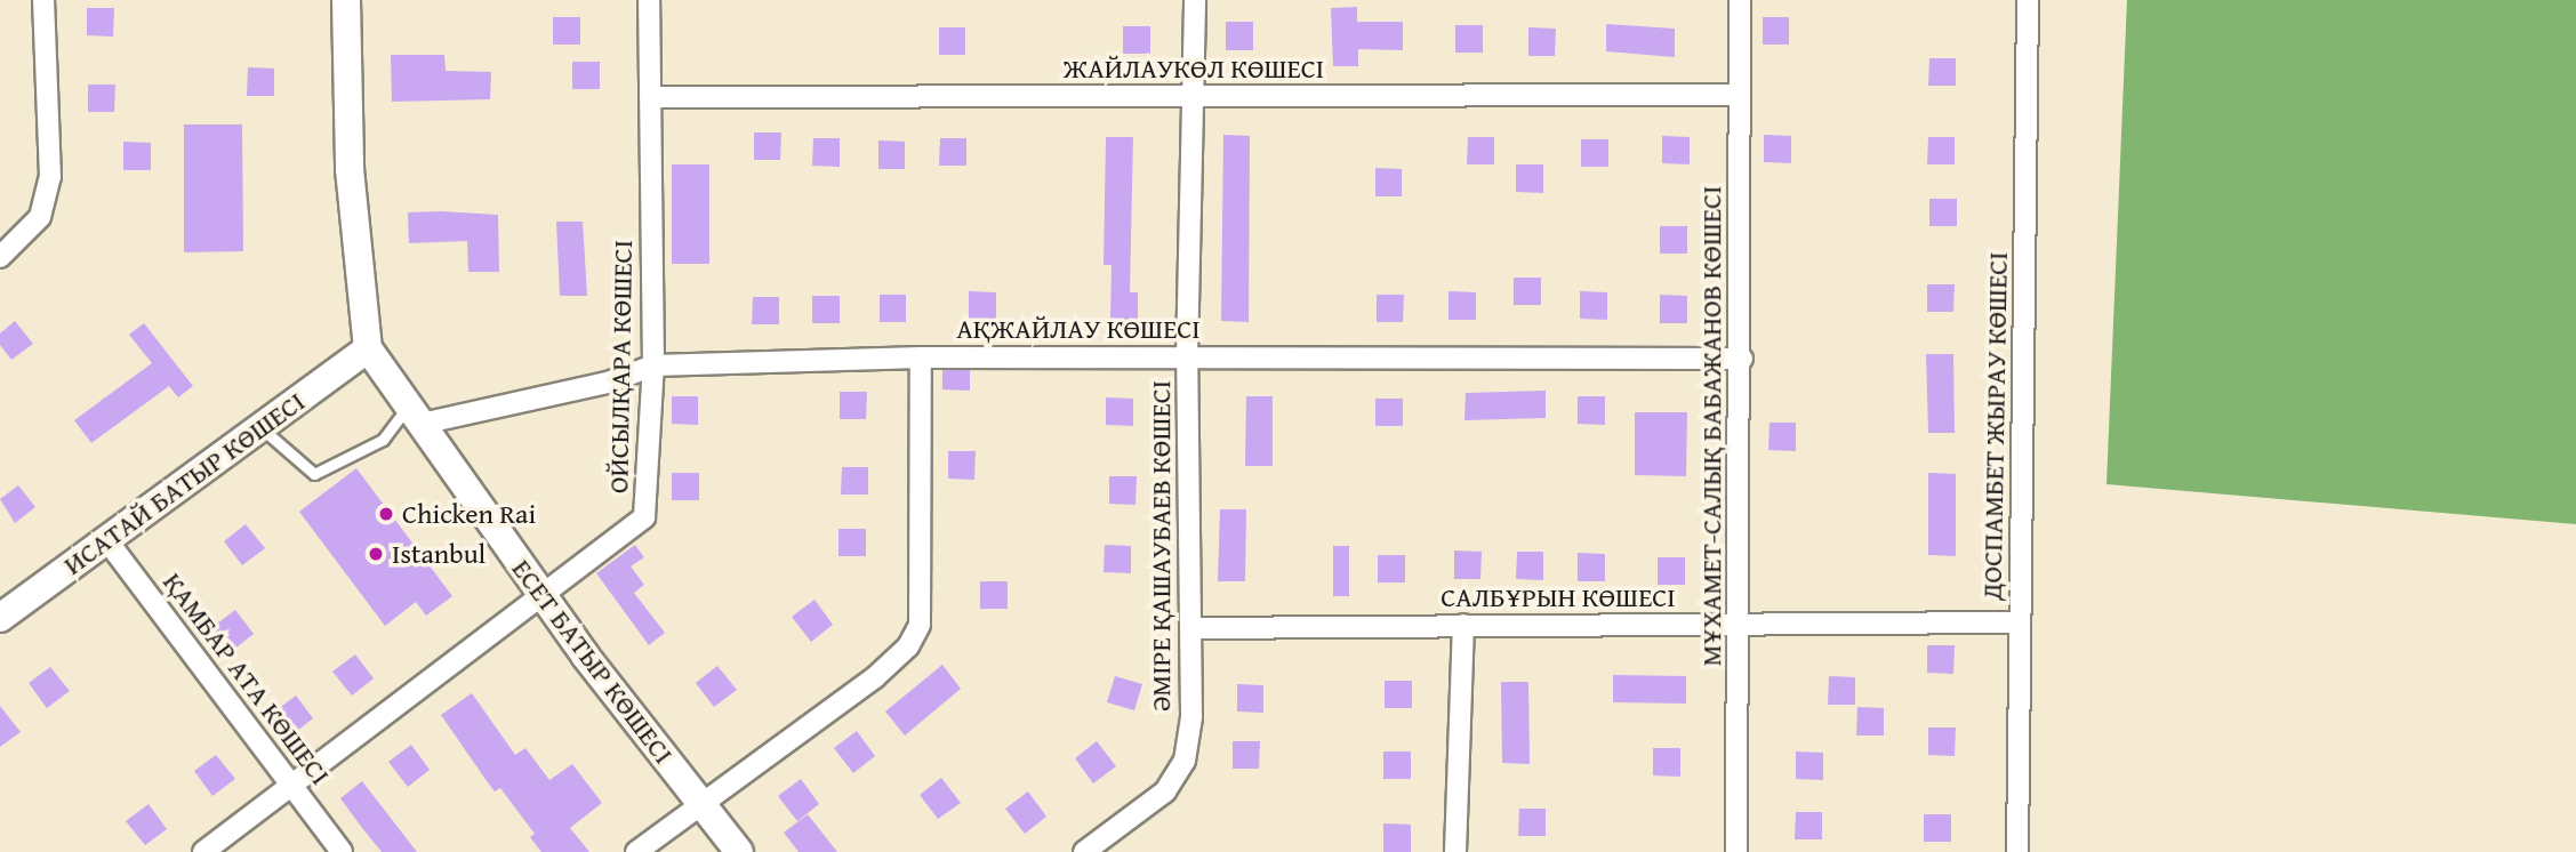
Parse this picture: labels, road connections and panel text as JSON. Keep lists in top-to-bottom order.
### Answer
{
  "streets": {
    "street": [
      "ЖАЙЛАУКӨЛ КӨШЕСІ",
      "АҚЖАЙЛАУ КӨШЕСІ",
      "ОЙСЫЛҚАРА КӨШЕСІ",
      "МҰХАМЕТ-САЛЫҚ БАБАЖАНОВ КӨШЕСІ",
      "ДОСПАМБЕТ ЖЫРАУ КӨШЕСІ",
      "ИСАТАЙ БАТЫР КӨШЕСІ",
      "ӘМІРЕ ҚАШАУБАЕВ КӨШЕСІ",
      "САЛБҰРЫН КӨШЕСІ",
      "ЕСЕТ БАТЫР КӨШЕСІ",
      "ҚАМБАР АТА КӨШЕСІ"
    ]
  },
  "crossings": [
    ["ЖАЙЛАУКӨЛ КӨШЕСІ", "ОЙСЫЛҚАРА КӨШЕСІ"],
    ["ЖАЙЛАУКӨЛ КӨШЕСІ", "МҰХАМЕТ-САЛЫҚ БАБАЖАНОВ КӨШЕСІ"],
    ["ЖАЙЛАУКӨЛ КӨШЕСІ", "ӘМІРЕ ҚАШАУБАЕВ КӨШЕСІ"],
    ["АҚЖАЙЛАУ КӨШЕСІ", "ОЙСЫЛҚАРА КӨШЕСІ"],
    ["АҚЖАЙЛАУ КӨШЕСІ", "МҰХАМЕТ-САЛЫҚ БАБАЖАНОВ КӨШЕСІ"],
    ["АҚЖАЙЛАУ КӨШЕСІ", "ӘМІРЕ ҚАШАУБАЕВ КӨШЕСІ"],
    ["АҚЖАЙЛАУ КӨШЕСІ", "ЕСЕТ БАТЫР КӨШЕСІ"],
    ["ОЙСЫЛҚАРА КӨШЕСІ", "ЕСЕТ БАТЫР КӨШЕСІ"],
    ["ОЙСЫЛҚАРА КӨШЕСІ", "ҚАМБАР АТА КӨШЕСІ"],
    ["МҰХАМЕТ-САЛЫҚ БАБАЖАНОВ КӨШЕСІ", "САЛБҰРЫН КӨШЕСІ"],
    ["ДОСПАМБЕТ ЖЫРАУ КӨШЕСІ", "САЛБҰРЫН КӨШЕСІ"],
    ["ИСАТАЙ БАТЫР КӨШЕСІ", "ЕСЕТ БАТЫР КӨШЕСІ"],
    ["ИСАТАЙ БАТЫР КӨШЕСІ", "ҚАМБАР АТА КӨШЕСІ"],
    ["ӘМІРЕ ҚАШАУБАЕВ КӨШЕСІ", "САЛБҰРЫН КӨШЕСІ"]
  ],
  "places": ["Chicken Rai", "Istanbul"]
}
